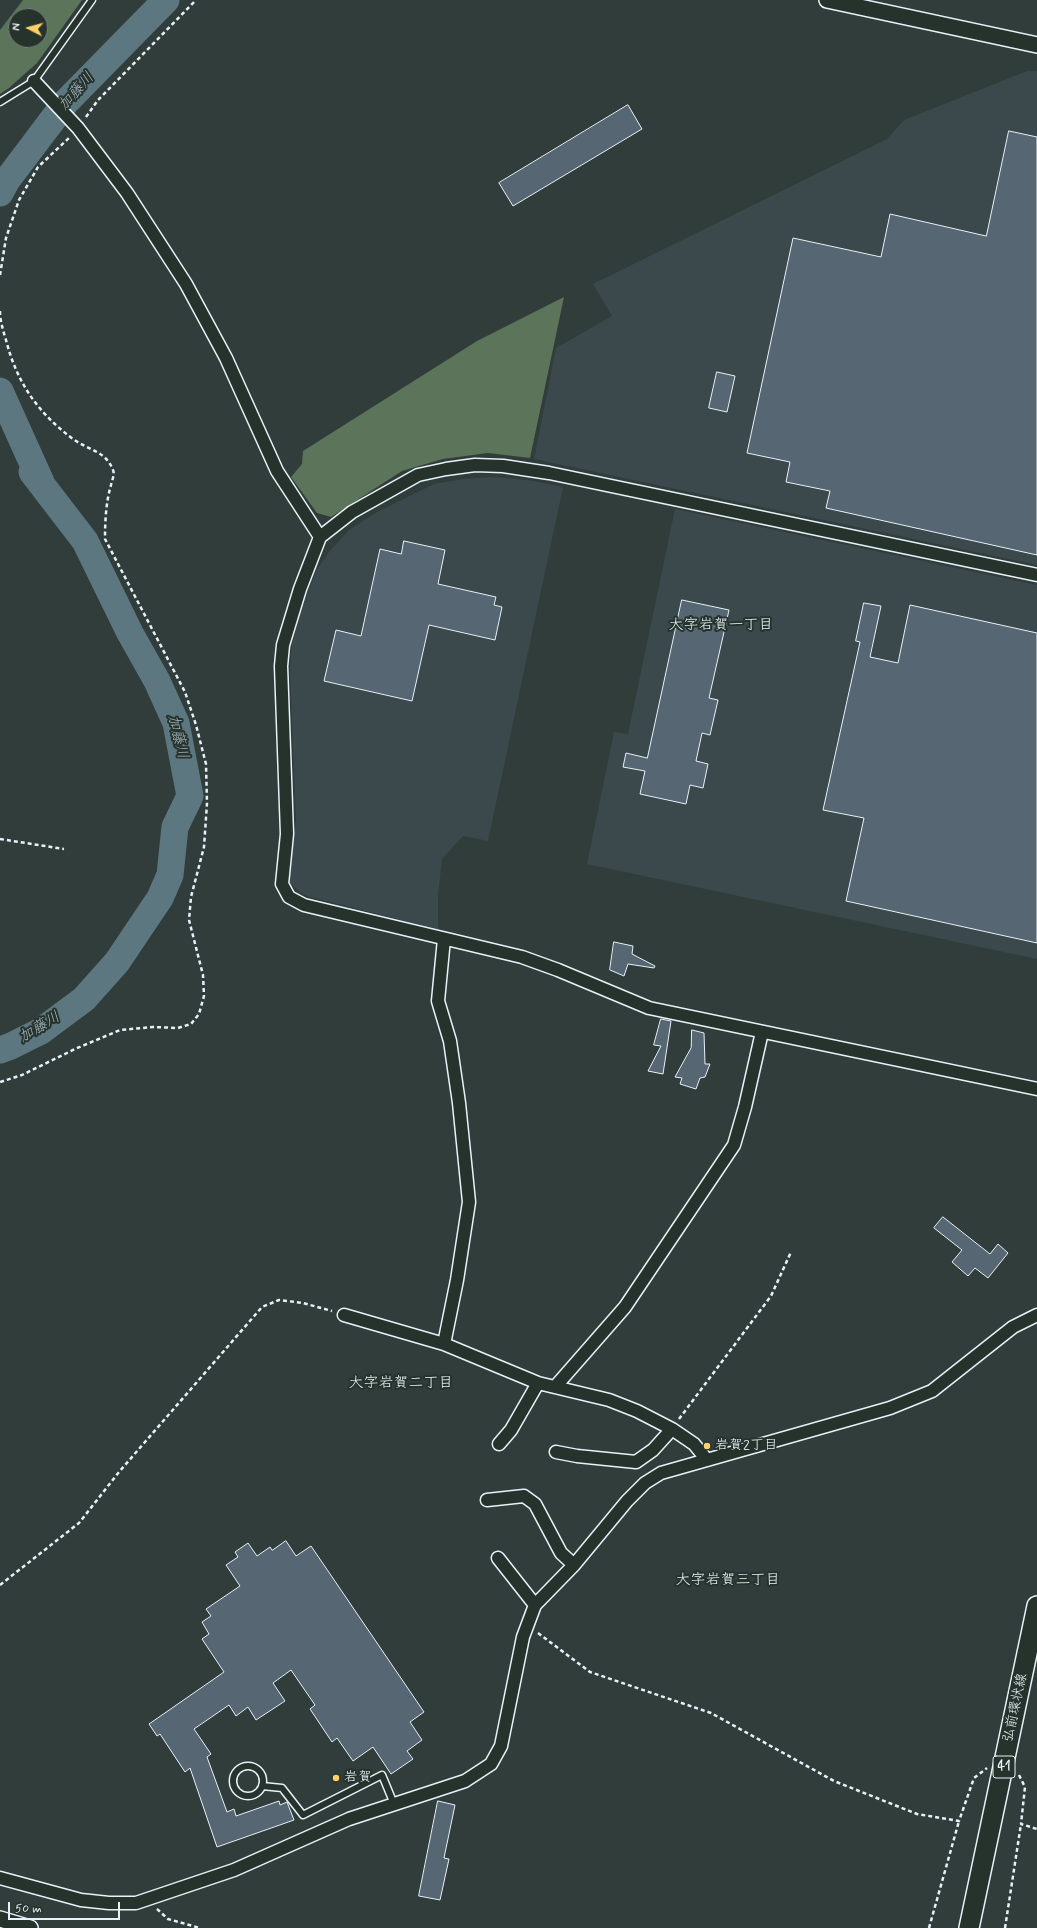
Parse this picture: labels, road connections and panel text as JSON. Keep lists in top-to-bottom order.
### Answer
{
  "streets": {
    "main road": ["弘前環状線", "41"]
  },
  "districts": ["大字岩賀一丁目", "大字岩賀二丁目", "大字岩賀三丁目"],
  "water": ["加藤川"],
  "places": ["岩賀2丁目", "岩賀"],
  "scale_bar": "50 m",
  "north": "left"
}
